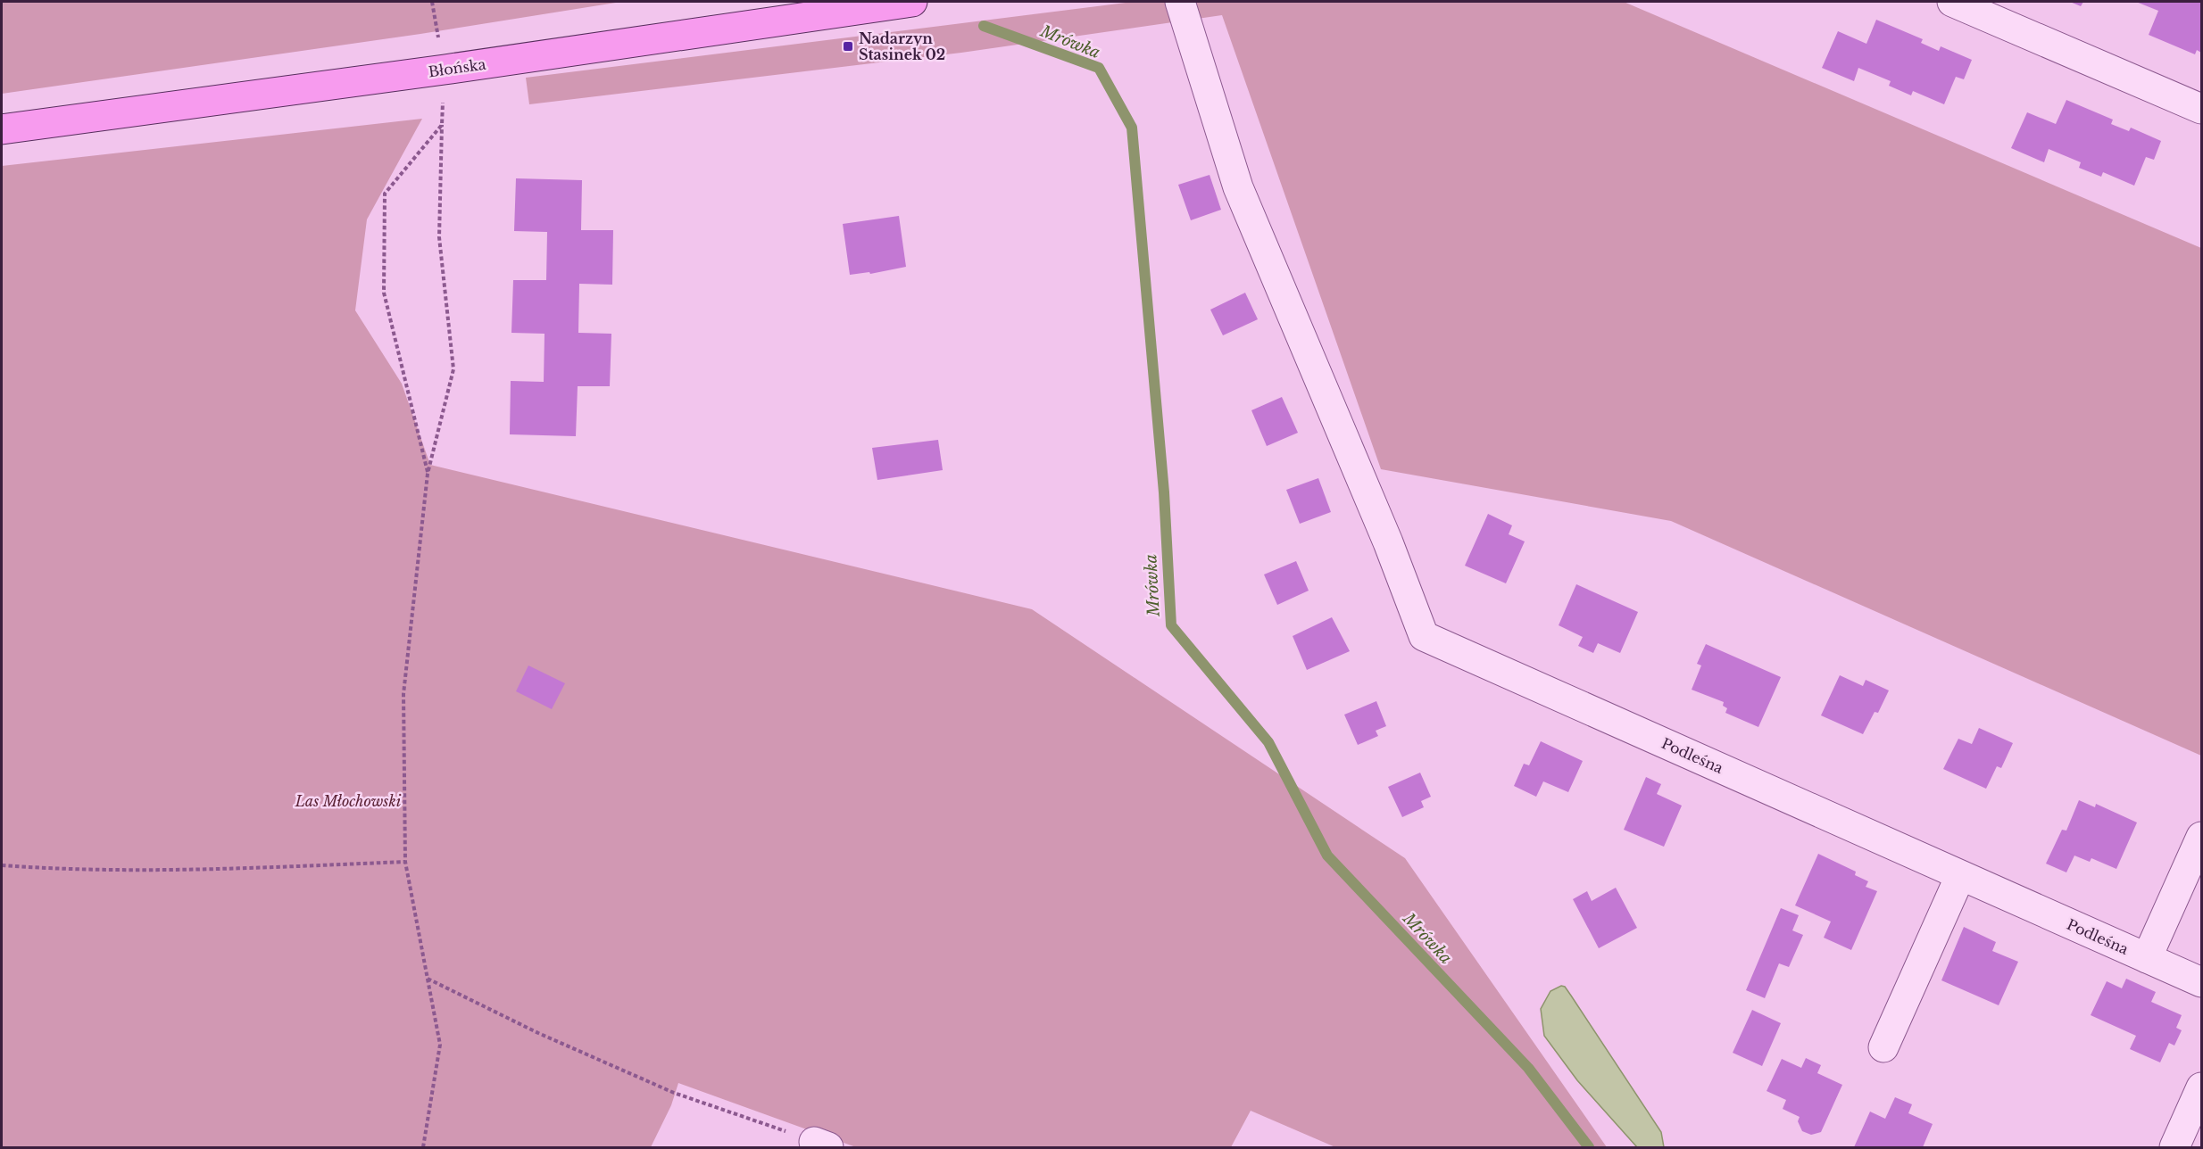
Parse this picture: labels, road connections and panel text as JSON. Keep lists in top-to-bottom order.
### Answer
{
  "streets": {
    "main road": ["Błońska"],
    "street": ["Podleśna"]
  },
  "water": ["Mrówka"],
  "parks": ["Las Młochowski"],
  "places": {
    "transit": ["Nadarzyn Stasinek 02"]
  }
}
